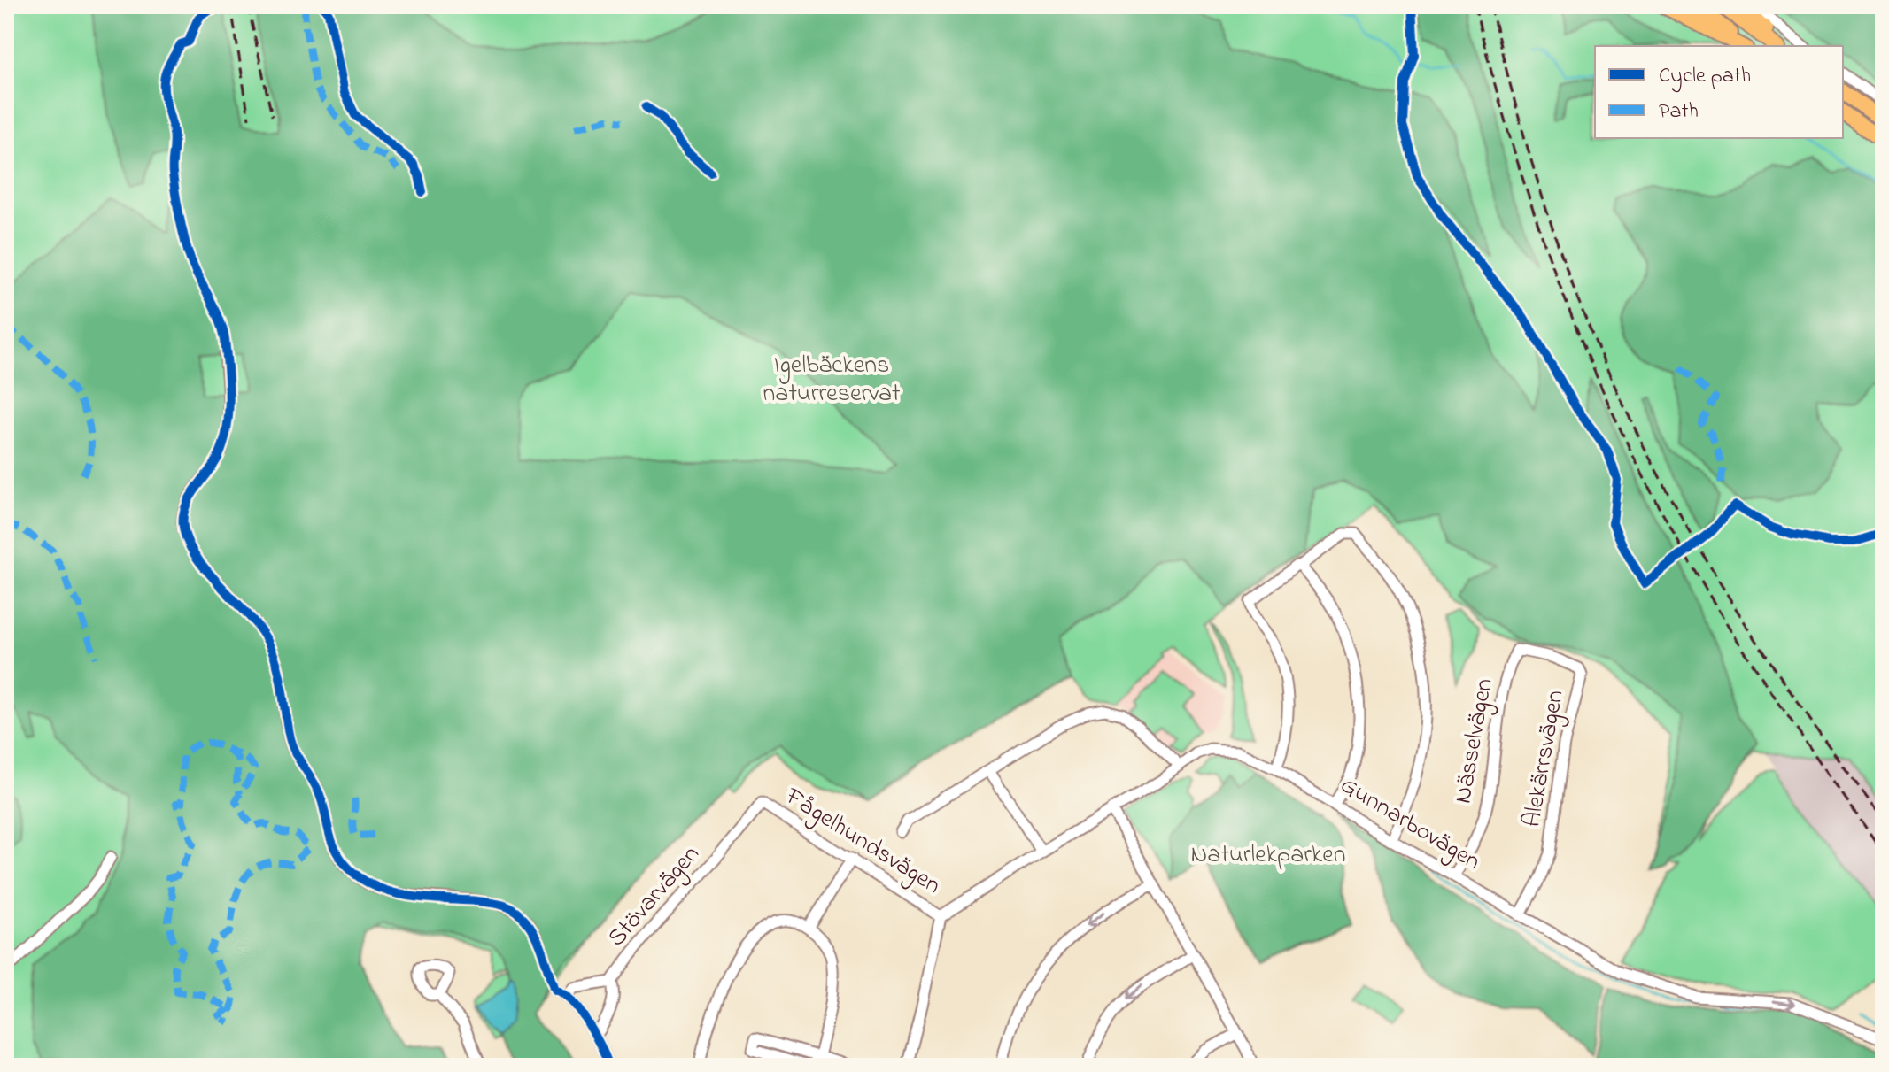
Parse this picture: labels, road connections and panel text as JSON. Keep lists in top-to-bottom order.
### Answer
{
  "streets": {
    "street": [
      "Nässelvägen",
      "Alekärrsvägen",
      "Gunnarbovägen",
      "Fågelhundsvägen",
      "Stövarvägen"
    ]
  },
  "crossings": [
    ["Nässelvägen", "Alekärrsvägen"],
    ["Nässelvägen", "Gunnarbovägen"],
    ["Alekärrsvägen", "Gunnarbovägen"],
    ["Gunnarbovägen", "Fågelhundsvägen"],
    ["Fågelhundsvägen", "Stövarvägen"]
  ],
  "one_way": ["Gunnarbovägen"],
  "parks": ["Igelbäckens naturreservat", "Naturlekparken"],
  "legend": ["Cycle path", "Path"]
}
